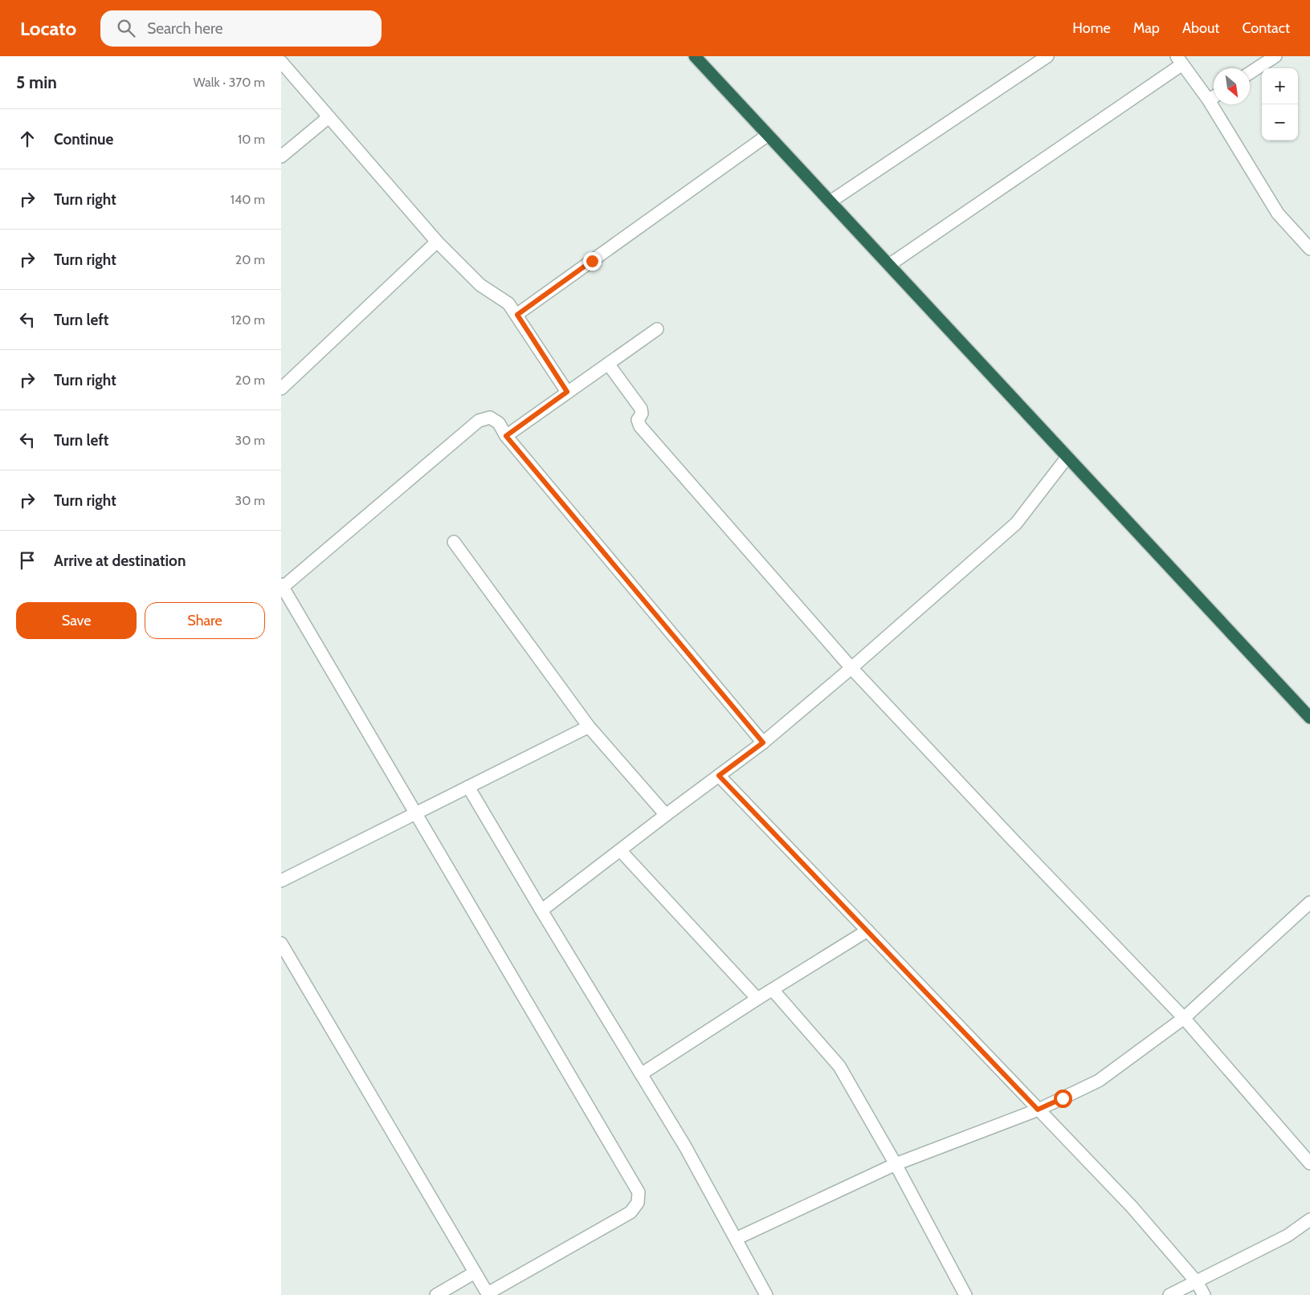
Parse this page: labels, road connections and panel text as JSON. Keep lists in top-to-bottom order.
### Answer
{
  "north": "bottom right",
  "page": {
    "header": "Locato",
    "search": "Search here",
    "nav": [
      "Home",
      "Map",
      "About",
      "Contact"
    ],
    "heading": ["5 min", "Walk · 370 m"],
    "map_buttons": ["+", "−"],
    "list": [
      ["Continue", "10 m"],
      ["Turn right", "140 m"],
      ["Turn right", "20 m"],
      ["Turn left", "120 m"],
      ["Turn right", "20 m"],
      ["Turn left", "30 m"],
      ["Turn right", "30 m"],
      "Arrive at destination"
    ],
    "buttons": ["Save", "Share"]
  }
}
